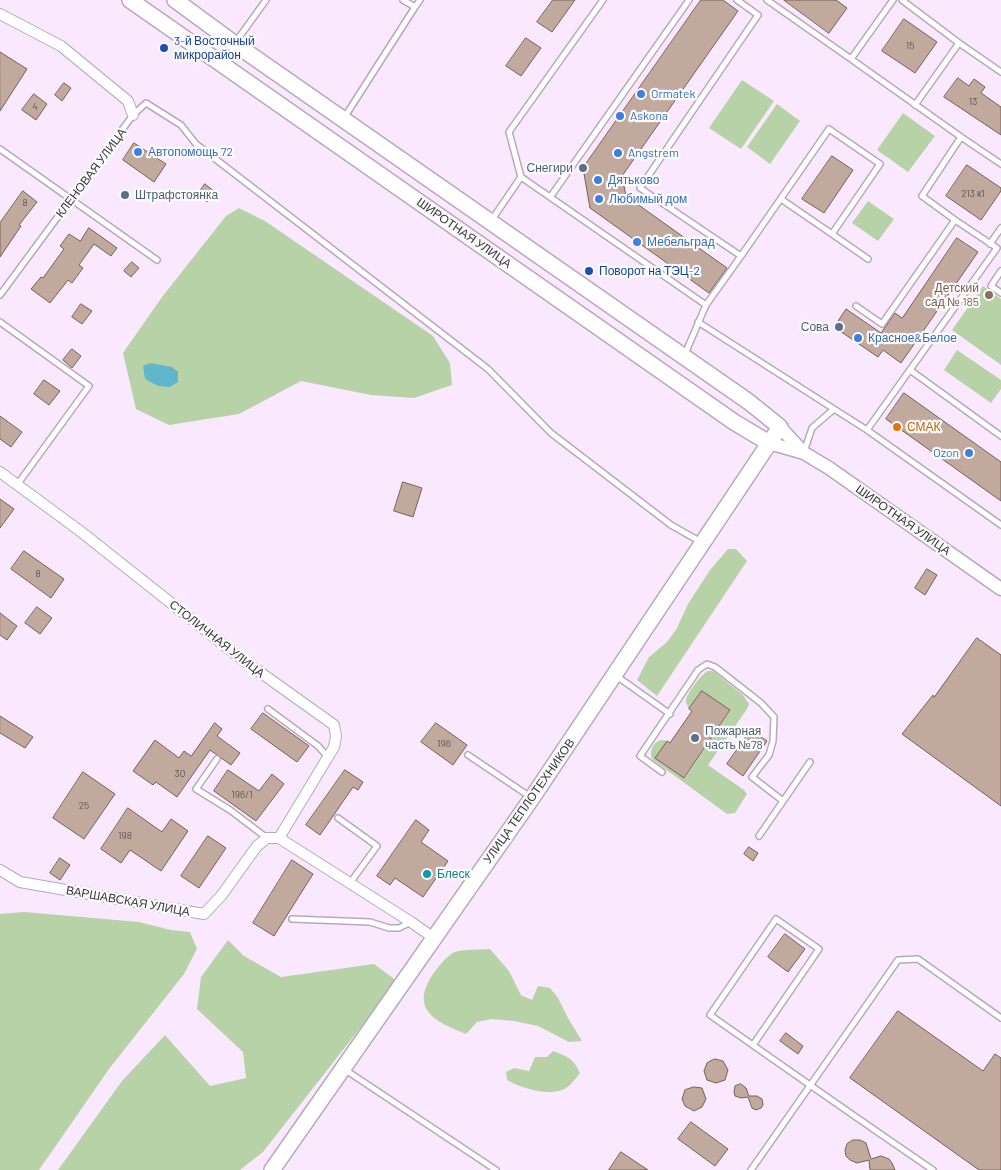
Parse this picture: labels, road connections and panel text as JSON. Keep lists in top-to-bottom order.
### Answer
{
  "streets": {
    "main road": ["ШИРОТНАЯ УЛИЦА", "УЛИЦА ТЕПЛОТЕХНИКОВ"],
    "street": ["КЛЕНОВАЯ УЛИЦА", "СТОЛИЧНАЯ УЛИЦА", "ВАРШАВСКАЯ УЛИЦА"]
  },
  "crossings": [
    ["ШИРОТНАЯ УЛИЦА", "УЛИЦА ТЕПЛОТЕХНИКОВ"]
  ],
  "places": [
    "3-й Восточный микрорайон",
    "Ormatek",
    "Askona",
    "Автопомощь 72",
    "Angstrem",
    "Снегири",
    "Дятьково",
    "Штрафстоянка",
    "Любимый дом",
    "Мебельград",
    "Поворот на ТЭЦ-2",
    "Детский сад № 185",
    "Сова",
    "Красное&Белое",
    "СМАК",
    "Ozon",
    "Пожарная часть №78",
    "Блеск"
  ],
  "house_numbers": [
    "15",
    "13",
    "4",
    "213 к1",
    "8",
    "8",
    "196",
    "30",
    "196/1",
    "25",
    "198"
  ]
}
